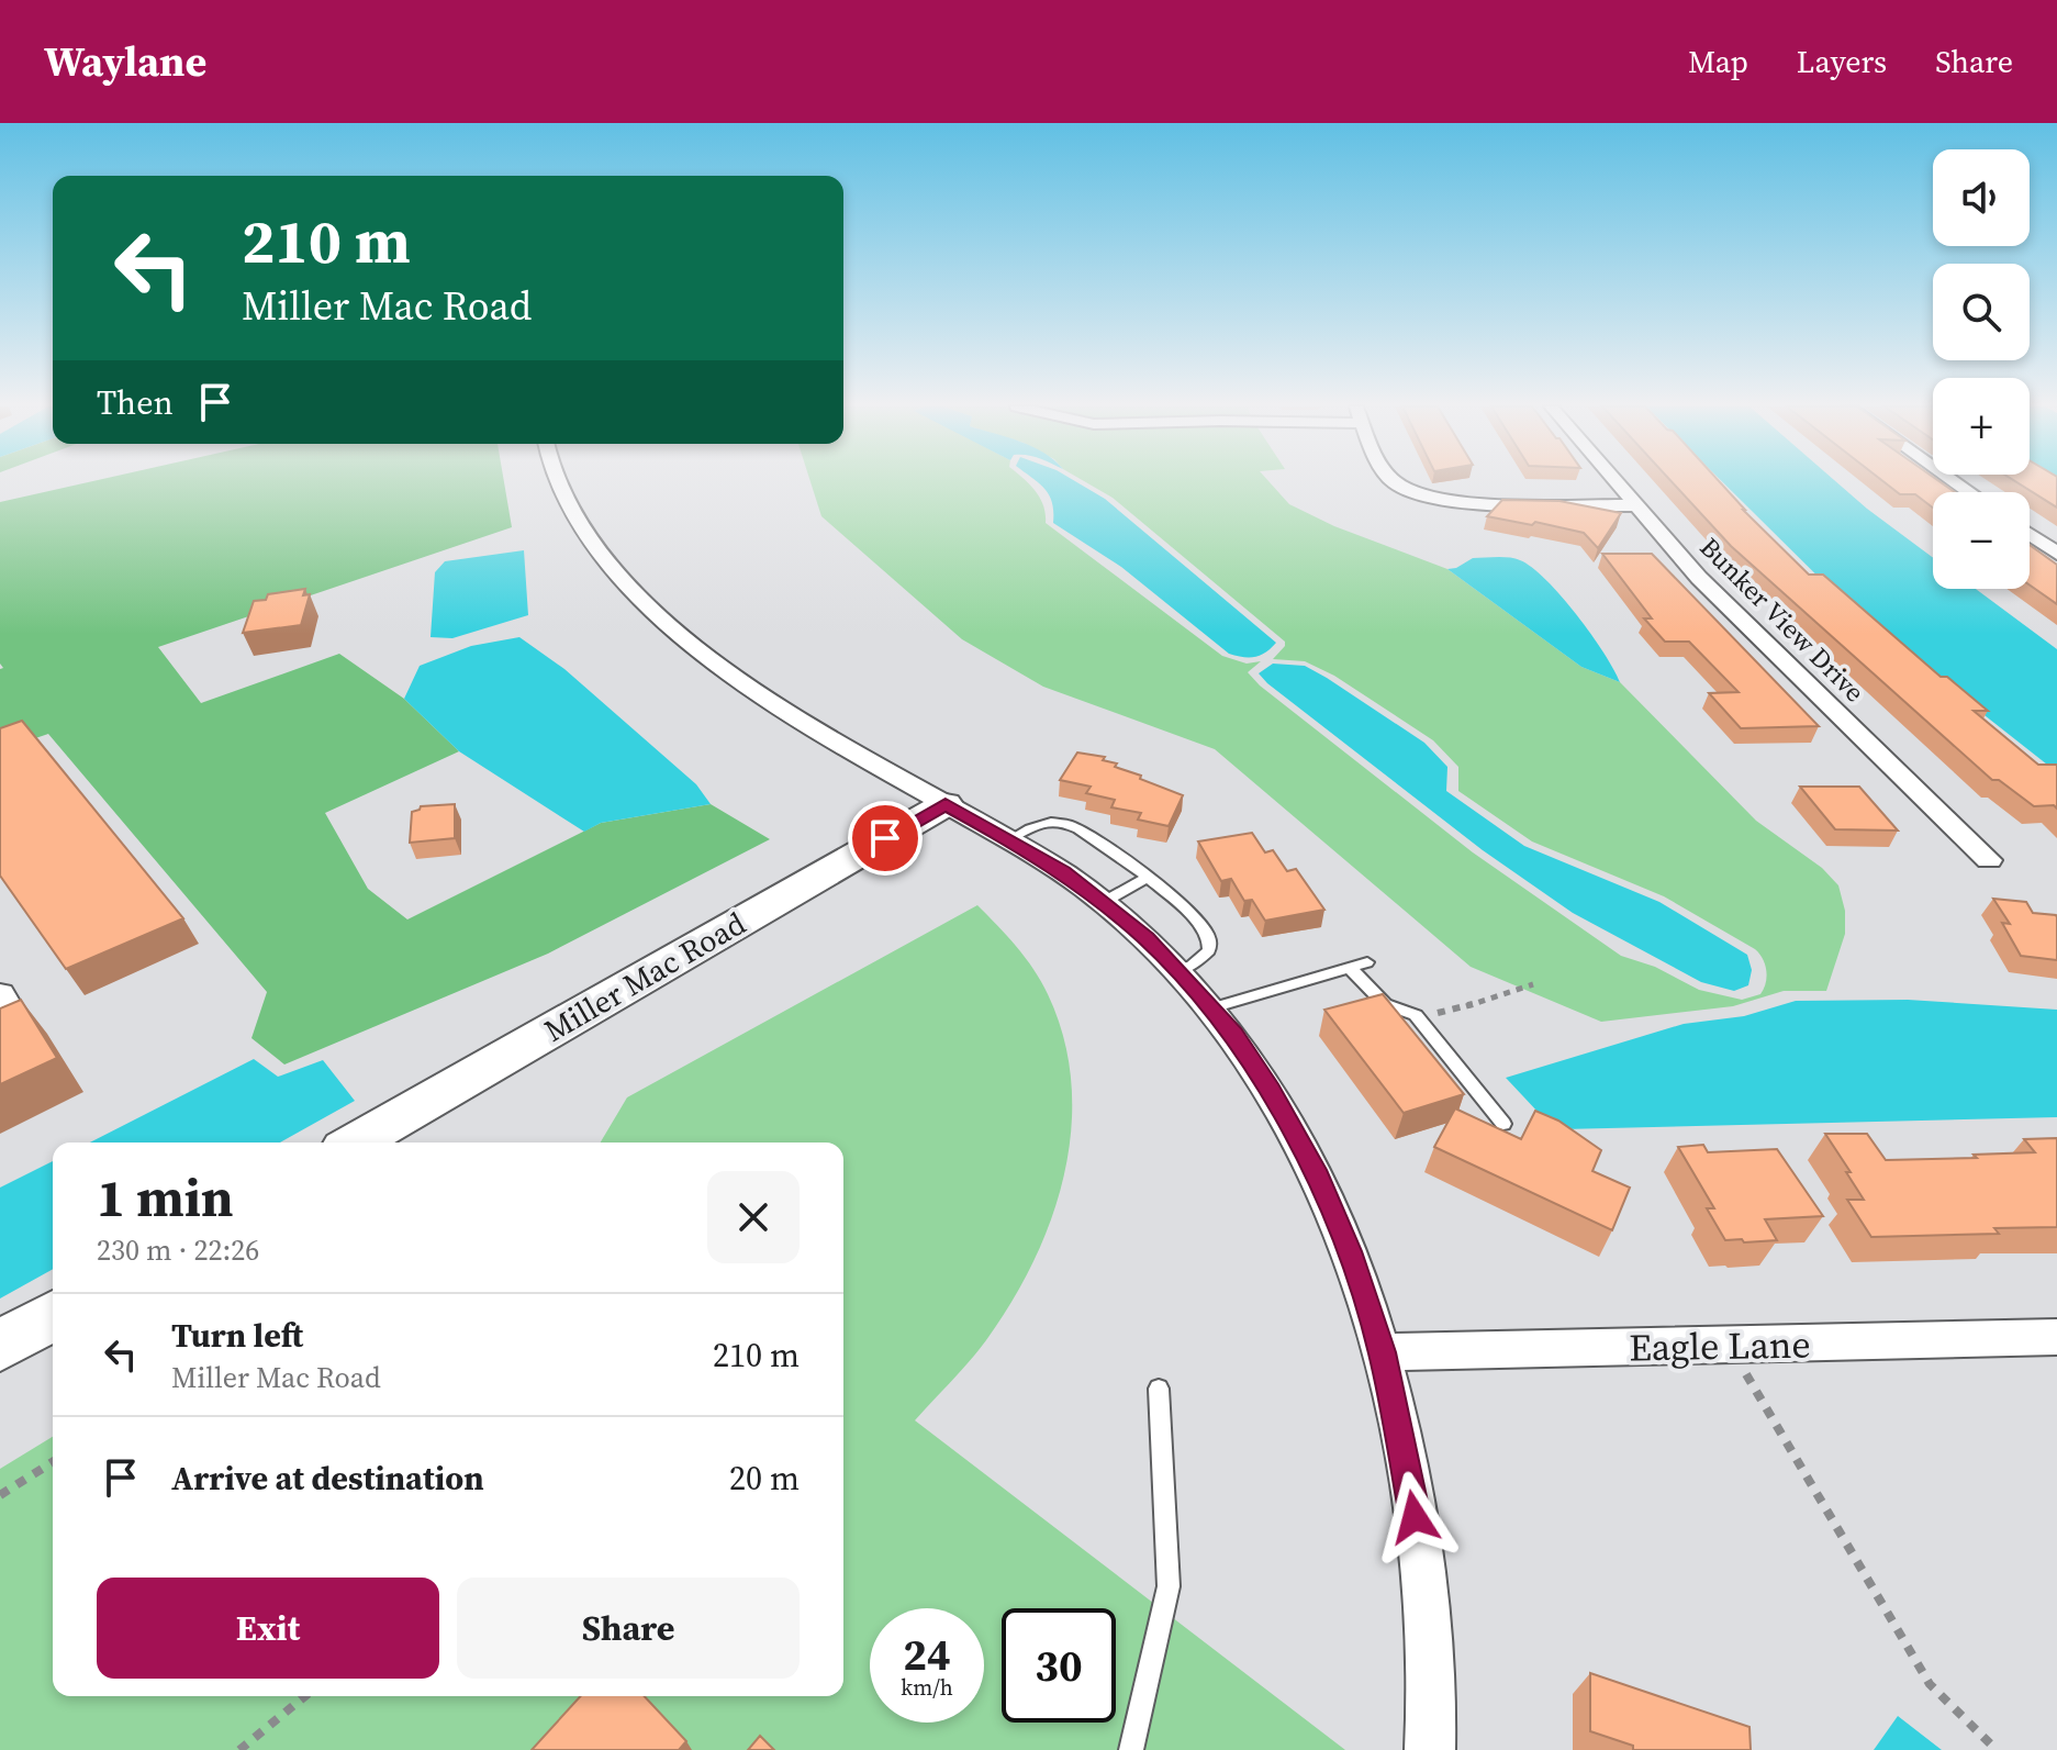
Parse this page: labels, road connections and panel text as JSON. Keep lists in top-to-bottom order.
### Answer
{
  "streets": {
    "street": ["Bunker View Drive", "Miller Mac Road", "Eagle Lane"]
  },
  "page": {
    "header": "Waylane",
    "nav": ["Map", "Layers", "Share"],
    "map_buttons": ["+", "−"],
    "turn": ["210 m", "Miller Mac Road"],
    "then": "Then",
    "heading": ["1 min", "230 m · 22:26"],
    "list": [
      {
        "name": "Turn left",
        "note": "Miller Mac Road",
        "value": "210 m"
      },
      {
        "name": "Arrive at destination",
        "value": "20 m"
      }
    ],
    "buttons": ["Exit", "Share"],
    "speed": "24 km/h",
    "limit": "30"
  }
}
